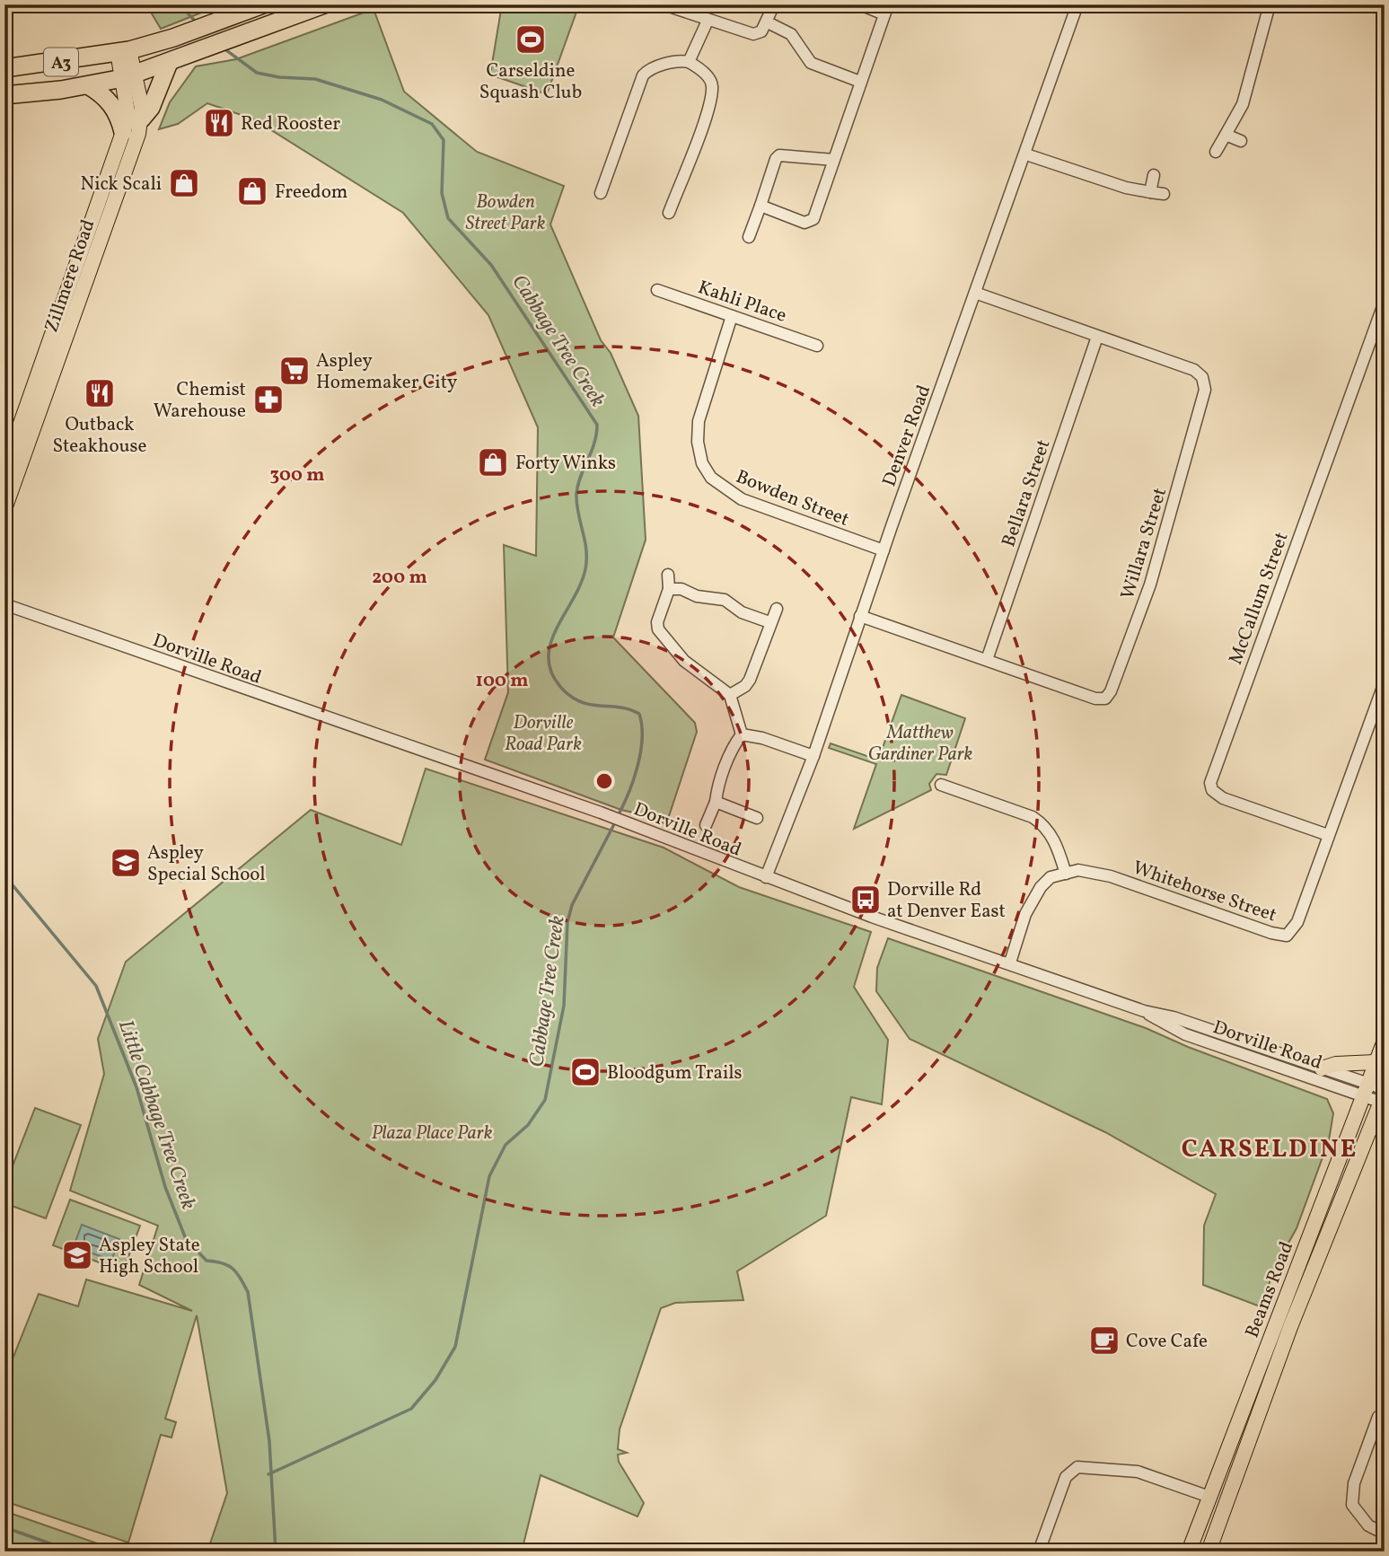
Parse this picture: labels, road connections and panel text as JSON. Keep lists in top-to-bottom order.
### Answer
{
  "streets": {
    "highway": ["A3"],
    "main road": ["Zillmere Road", "Beams Road"],
    "street": [
      "Kahli Place",
      "Denver Road",
      "Bellara Street",
      "Bowden Street",
      "Willara Street",
      "McCallum Street",
      "Dorville Road",
      "Whitehorse Street"
    ]
  },
  "crossings": [
    ["A3", "Zillmere Road"],
    ["Kahli Place", "Bowden Street"],
    ["Denver Road", "Bowden Street"],
    ["Denver Road", "Willara Street"],
    ["Denver Road", "Dorville Road"],
    ["Bellara Street", "Willara Street"],
    ["McCallum Street", "Whitehorse Street"],
    ["Dorville Road", "Whitehorse Street"],
    ["Dorville Road", "Beams Road"]
  ],
  "districts": ["CARSELDINE"],
  "water": ["Cabbage Tree Creek", "Little Cabbage Tree Creek"],
  "parks": [
    "Bowden Street Park",
    "Dorville Road Park",
    "Matthew Gardiner Park",
    "Plaza Place Park"
  ],
  "places": {
    "sports": ["Carseldine Squash Club", "Bloodgum Trails"],
    "restaurant": ["Red Rooster", "Outback Steakhouse"],
    "shop": ["Nick Scali", "Freedom", "Forty Winks"],
    "supermarket": ["Aspley Homemaker City"],
    "pharmacy": ["Chemist Warehouse"],
    "school or university": ["Aspley Special School", "Aspley State High School"],
    "bus stop": ["Dorville Rd at Denver East"],
    "cafe": ["Cove Cafe"]
  },
  "rings": ["300 m", "200 m", "100 m"]
}
